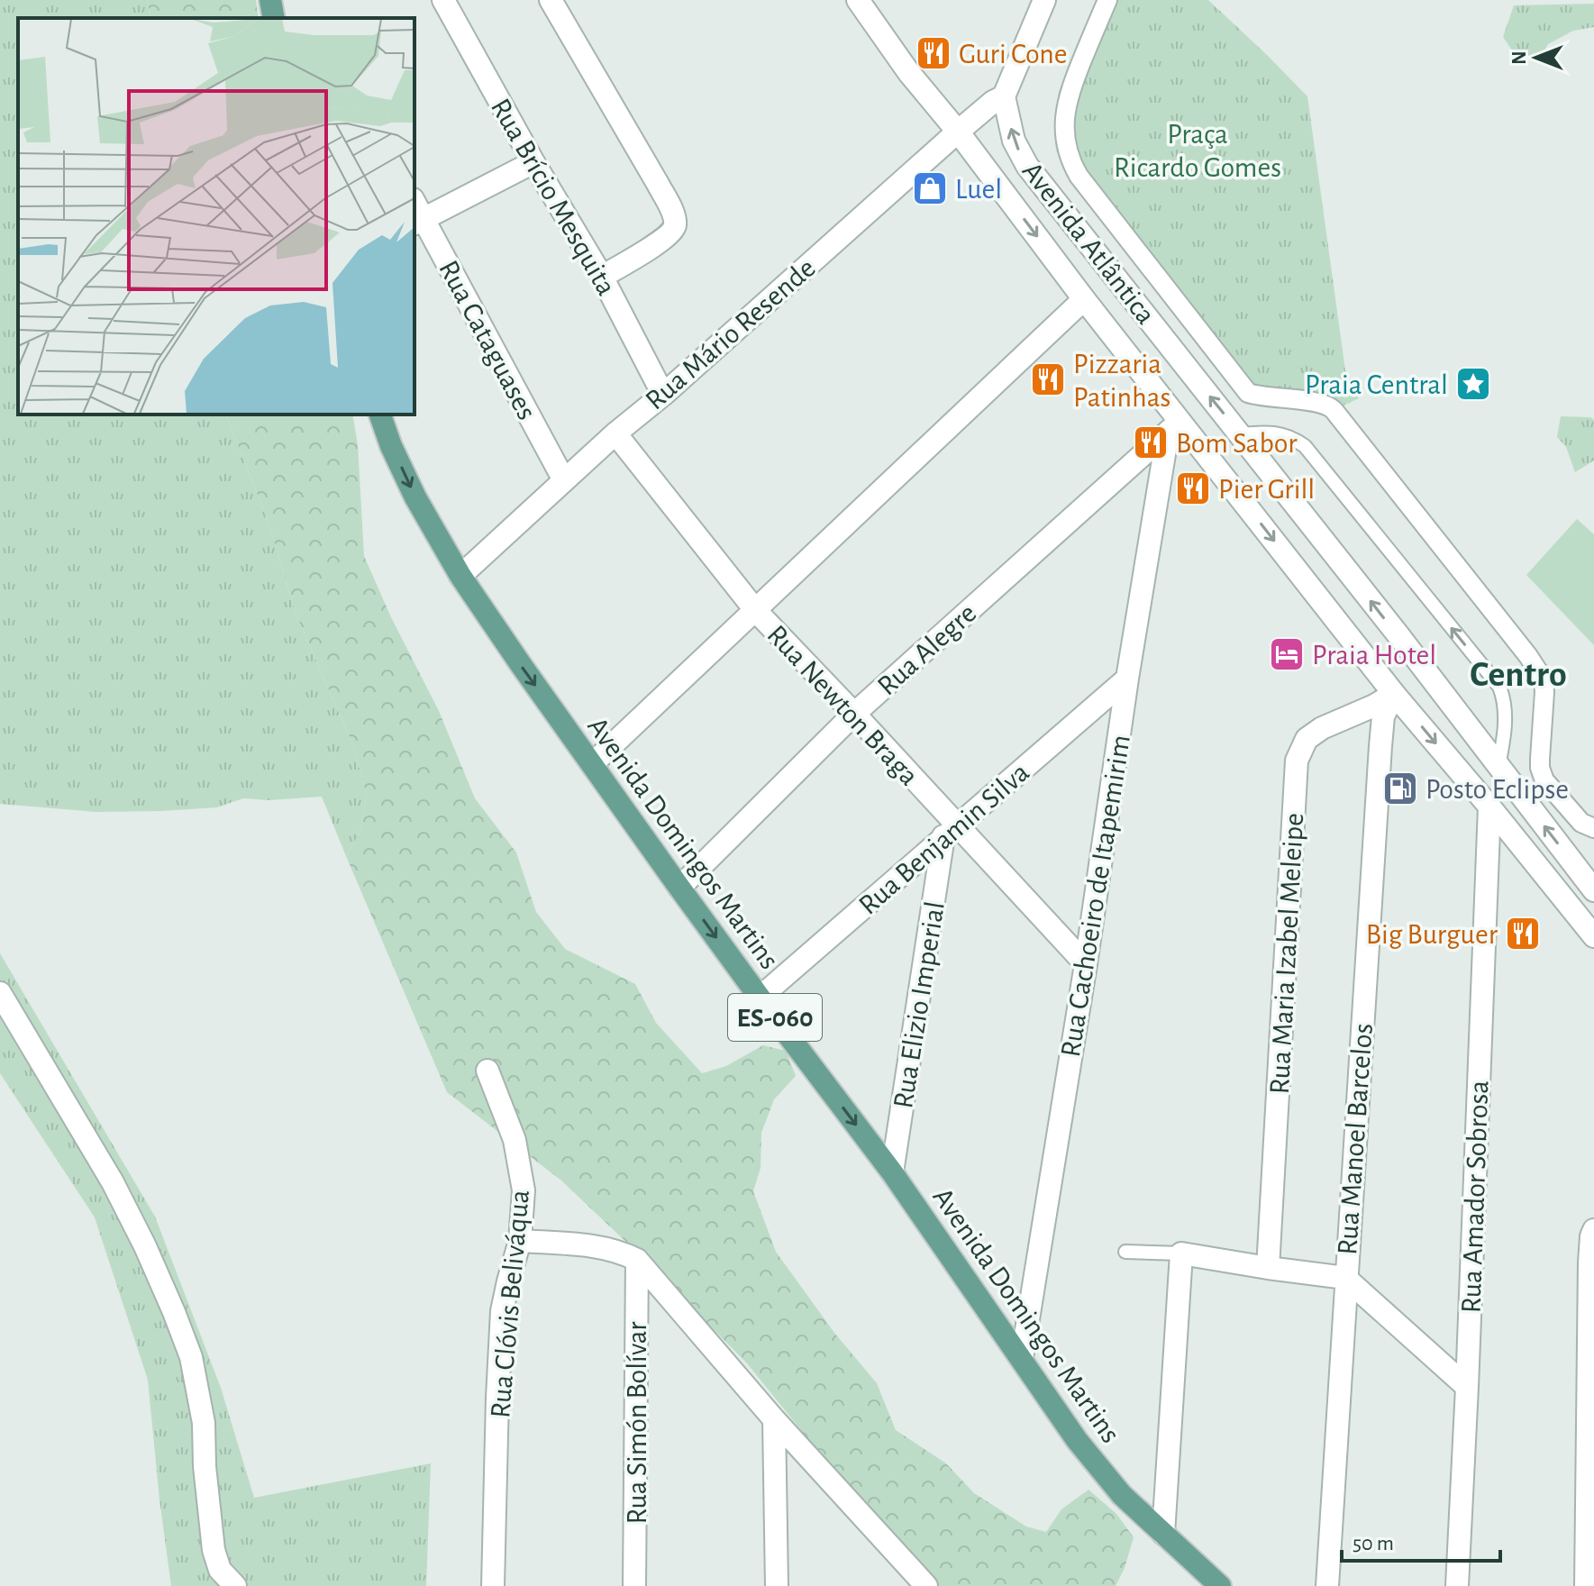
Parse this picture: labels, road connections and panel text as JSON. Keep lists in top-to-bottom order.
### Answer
{
  "streets": {
    "main road": ["Avenida Domingos Martins", "ES-060"],
    "street": [
      "Rua Brício Mesquita",
      "Avenida Atlântica",
      "Rua Mário Resende",
      "Rua Cataguases",
      "Rua Alegre",
      "Rua Newton Braga",
      "Rua Benjamin Silva",
      "Rua Cachoeiro de Itapemirim",
      "Rua Maria Izabel Meleipe",
      "Rua Elizio Imperial",
      "Rua Manoel Barcelos",
      "Rua Amador Sobrosa",
      "Rua Clóvis Beliváqua",
      "Rua Simón Bolívar"
    ]
  },
  "crossings": [
    ["Rua Brício Mesquita", "Rua Mário Resende"],
    ["Avenida Atlântica", "Rua Mário Resende"],
    ["Avenida Atlântica", "Rua Alegre"],
    ["Avenida Atlântica", "Rua Cachoeiro de Itapemirim"],
    ["Avenida Atlântica", "Rua Maria Izabel Meleipe"],
    ["Avenida Atlântica", "Rua Manoel Barcelos"],
    ["Avenida Atlântica", "Rua Amador Sobrosa"],
    ["Rua Mário Resende", "Rua Cataguases"],
    ["Rua Mário Resende", "Rua Newton Braga"],
    ["Rua Mário Resende", "Avenida Domingos Martins"],
    ["Rua Alegre", "Rua Newton Braga"],
    ["Rua Alegre", "Avenida Domingos Martins"],
    ["Rua Alegre", "Rua Cachoeiro de Itapemirim"],
    ["Rua Newton Braga", "Rua Benjamin Silva"],
    ["Rua Newton Braga", "Rua Cachoeiro de Itapemirim"],
    ["Rua Newton Braga", "Rua Elizio Imperial"],
    ["Rua Benjamin Silva", "Avenida Domingos Martins"],
    ["Rua Benjamin Silva", "Rua Cachoeiro de Itapemirim"],
    ["Rua Benjamin Silva", "Rua Elizio Imperial"],
    ["Avenida Domingos Martins", "Rua Cachoeiro de Itapemirim"],
    ["Avenida Domingos Martins", "Rua Elizio Imperial"],
    ["Rua Maria Izabel Meleipe", "Rua Manoel Barcelos"]
  ],
  "one_way": ["Avenida Domingos Martins"],
  "districts": ["Centro"],
  "parks": ["Praça Ricardo Gomes"],
  "places": {
    "restaurant": [
      "Guri Cone",
      "Pizzaria Patinhas",
      "Bom Sabor",
      "Pier Grill",
      "Big Burguer"
    ],
    "shop": ["Luel"],
    "place": ["Praia Central"],
    "hotel": ["Praia Hotel"],
    "fuel station": ["Posto Eclipse"]
  },
  "scale_bar": "50 m",
  "north": "left"
}
